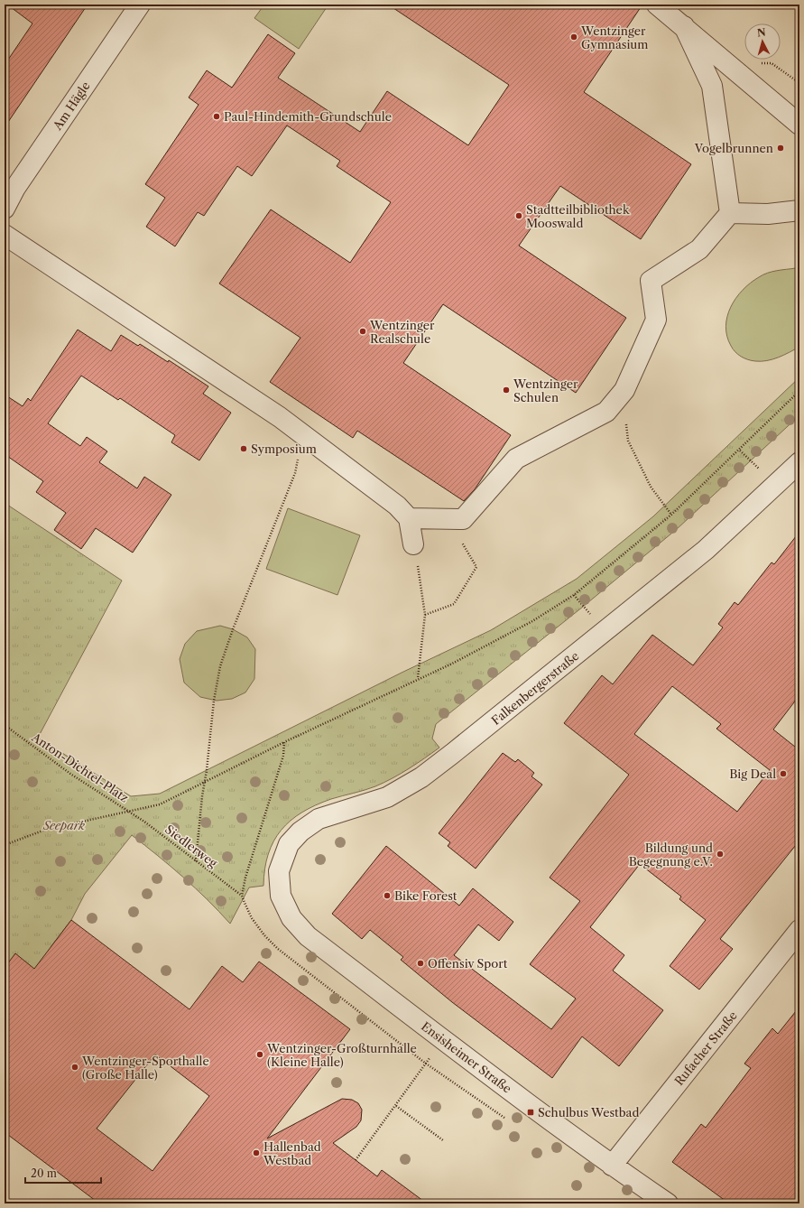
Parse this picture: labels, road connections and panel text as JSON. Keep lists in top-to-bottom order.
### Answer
{
  "streets": {
    "street": [
      "Am Hägle",
      "Falkenbergerstraße",
      "Rufacher Straße",
      "Ensisheimer Straße"
    ],
    "path": ["Anton-Dichtel-Platz", "Siedlerweg"]
  },
  "crossings": [
    ["Falkenbergerstraße", "Ensisheimer Straße"],
    ["Anton-Dichtel-Platz", "Siedlerweg"],
    ["Rufacher Straße", "Ensisheimer Straße"]
  ],
  "parks": ["Seepark"],
  "places": {
    "other": [
      "Wentzinger Gymnasium",
      "Paul-Hindemith-Grundschule",
      "Vogelbrunnen",
      "Stadtteilbibliothek Mooswald",
      "Wentzinger Realschule",
      "Wentzinger Schulen",
      "Symposium",
      "Big Deal",
      "Bildung und Begegnung e.V.",
      "Bike Forest",
      "Offensiv Sport",
      "Wentzinger-Großturnhalle (Kleine Halle)",
      "Wentzinger-Sporthalle (Große Halle)",
      "Hallenbad Westbad"
    ],
    "transit": ["Schulbus Westbad"]
  },
  "scale_bar": "20 m",
  "north": "top"
}
